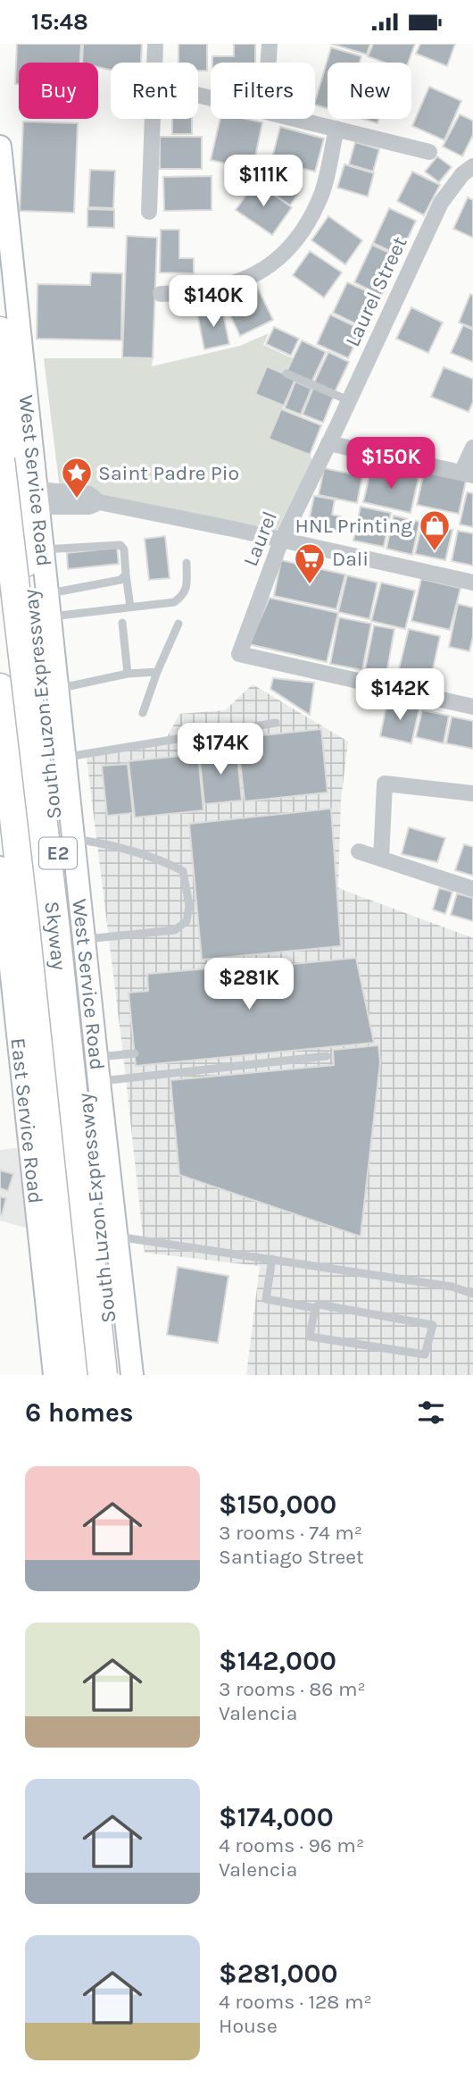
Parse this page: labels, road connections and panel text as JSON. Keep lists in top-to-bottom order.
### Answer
{
  "streets": {
    "highway": ["South Luzon Expressway", "E2", "Skyway"],
    "main road": ["West Service Road", "East Service Road"],
    "street": ["Laurel Street", "Laurel"]
  },
  "crossings": [
    ["Laurel Street", "Laurel"]
  ],
  "places": {
    "place": ["Saint Padre Pio"],
    "shop": ["HNL Printing"],
    "supermarket": ["Dali"]
  },
  "page": {
    "status": "15:48",
    "chip": [
      "Buy",
      "Rent",
      "Filters",
      "New"
    ],
    "price": [
      "$111K",
      "$140K",
      "$150K",
      "$142K",
      "$174K",
      "$281K"
    ],
    "heading": "6 homes",
    "list": [
      {
        "name": "$150,000",
        "note": "3 rooms · 74 m² · Santiago Street"
      },
      {
        "name": "$142,000",
        "note": "3 rooms · 86 m² · Valencia"
      },
      {
        "name": "$174,000",
        "note": "4 rooms · 96 m² · Valencia"
      },
      {
        "name": "$281,000",
        "note": "4 rooms · 128 m² · House"
      }
    ]
  }
}
